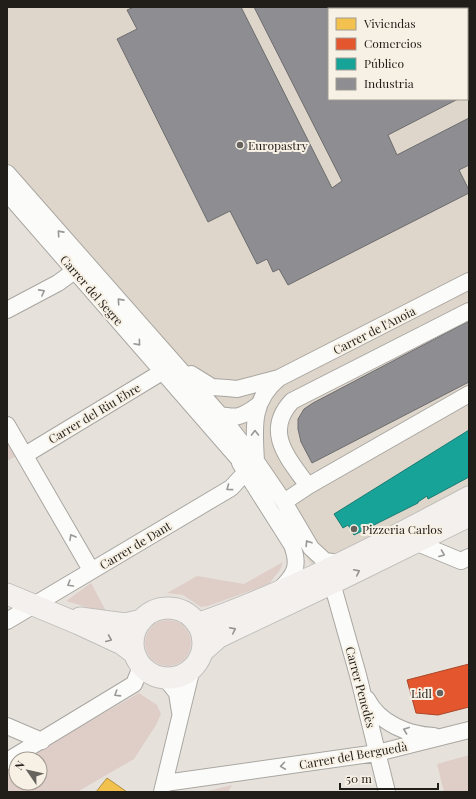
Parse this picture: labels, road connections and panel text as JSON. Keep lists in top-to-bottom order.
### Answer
{
  "streets": {
    "street": [
      "Carrer del Segre",
      "Carrer de l'Anoia",
      "Carrer del Riu Ebre",
      "Carrer de Dant",
      "Carrer Penedès",
      "Carrer del Berguedà"
    ]
  },
  "crossings": [
    ["Carrer del Segre", "Carrer de l'Anoia"],
    ["Carrer del Segre", "Carrer del Riu Ebre"],
    ["Carrer del Segre", "Carrer de Dant"],
    ["Carrer Penedès", "Carrer del Berguedà"]
  ],
  "one_way": ["Carrer de Dant", "Carrer del Berguedà"],
  "places": ["Europastry", "Pizzeria Carlos", "Lidl"],
  "legend": [
    "Viviendas",
    "Comercios",
    "Público",
    "Industria"
  ],
  "scale_bar": "50 m",
  "north": "top left"
}
